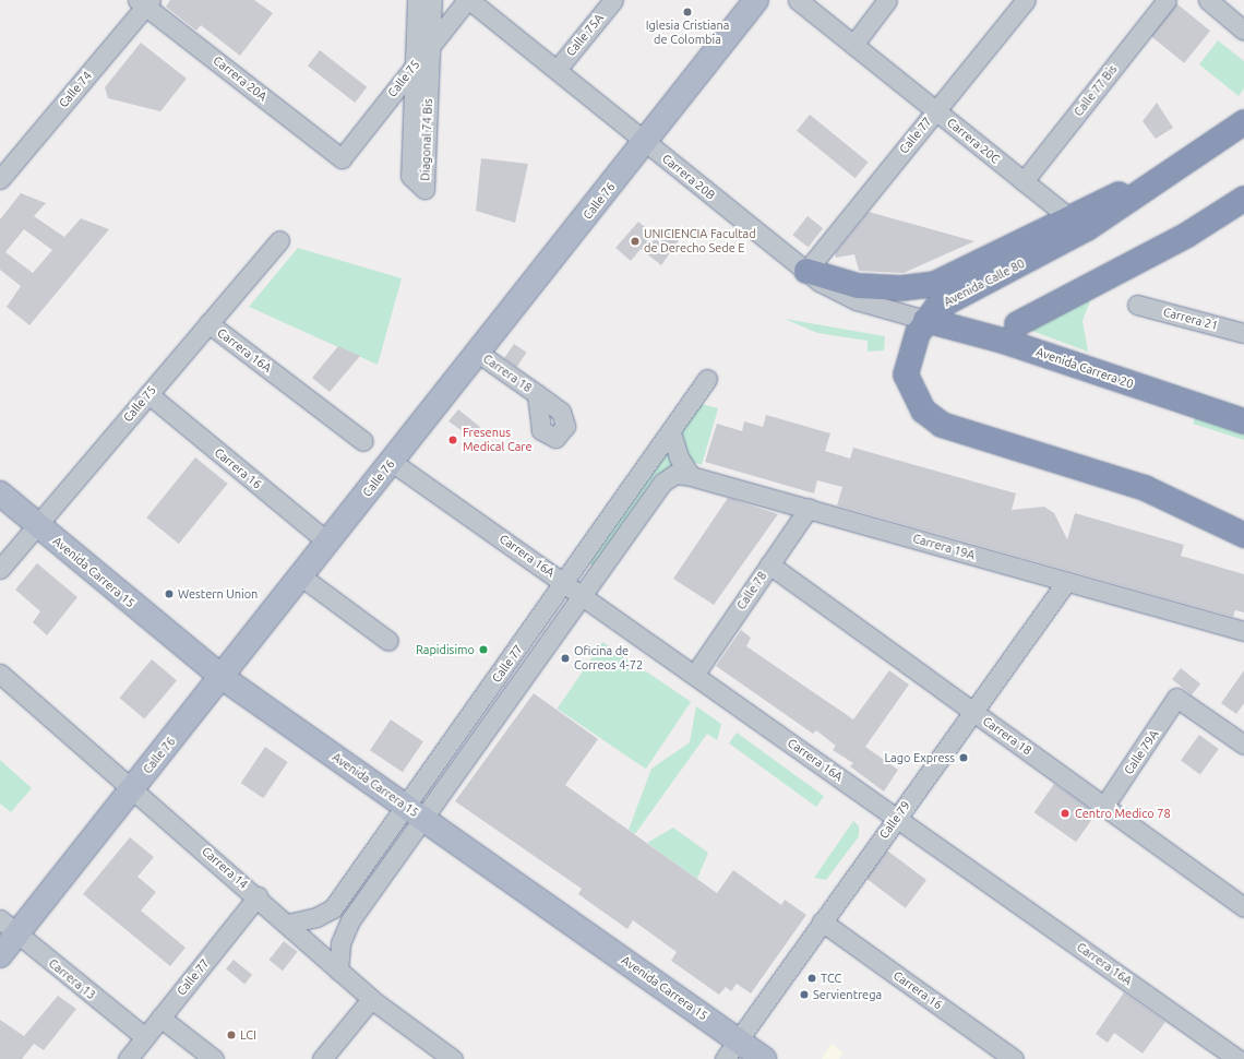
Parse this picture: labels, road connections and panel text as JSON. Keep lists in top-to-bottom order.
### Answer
{
  "streets": {
    "highway": ["Avenida Calle 80", "Avenida Carrera 20"],
    "main road": ["Calle 76", "Avenida Carrera 15"],
    "street": [
      "Calle 75A",
      "Carrera 20A",
      "Calle 75",
      "Calle 74",
      "Calle 77 Bis",
      "Calle 77",
      "Diagonal 74 Bis",
      "Carrera 20C",
      "Carrera 20B",
      "Carrera 21",
      "Carrera 16A",
      "Carrera 18",
      "Carrera 16",
      "Carrera 19A",
      "Calle 78",
      "Calle 79A",
      "Calle 79",
      "Carrera 14",
      "Carrera 13"
    ]
  },
  "crossings": [
    ["Calle 75A", "Carrera 20B"],
    ["Carrera 20A", "Calle 75"],
    ["Carrera 20A", "Calle 74"],
    ["Calle 75", "Diagonal 74 Bis"],
    ["Calle 75", "Carrera 20B"],
    ["Calle 75", "Carrera 16A"],
    ["Calle 75", "Carrera 16"],
    ["Calle 75", "Avenida Carrera 15"],
    ["Calle 77 Bis", "Carrera 20C"],
    ["Calle 77", "Carrera 20C"],
    ["Calle 77", "Carrera 20B"],
    ["Calle 77", "Carrera 16A"],
    ["Calle 77", "Carrera 19A"],
    ["Calle 77", "Avenida Carrera 15"],
    ["Calle 77", "Carrera 14"],
    ["Calle 77", "Carrera 13"],
    ["Carrera 20B", "Calle 76"],
    ["Carrera 20B", "Avenida Calle 80"],
    ["Carrera 20B", "Avenida Carrera 20"],
    ["Calle 76", "Carrera 16A"],
    ["Calle 76", "Carrera 18"],
    ["Calle 76", "Carrera 16"],
    ["Calle 76", "Avenida Carrera 15"],
    ["Calle 76", "Carrera 14"],
    ["Calle 76", "Carrera 13"],
    ["Avenida Calle 80", "Avenida Carrera 20"],
    ["Carrera 16A", "Calle 78"],
    ["Carrera 16A", "Calle 79"],
    ["Carrera 18", "Calle 78"],
    ["Carrera 18", "Calle 79A"],
    ["Carrera 18", "Calle 79"],
    ["Carrera 16", "Calle 79"],
    ["Carrera 19A", "Calle 78"],
    ["Carrera 19A", "Calle 79"],
    ["Avenida Carrera 15", "Calle 79"]
  ],
  "places": [
    "Iglesia Cristiana de Colombia",
    "UNICIENCIA Facultad de Derecho Sede E",
    "Fresenus Medical Care",
    "Western Union",
    "Rapidisimo",
    "Oficina de Correos 4-72",
    "Lago Express",
    "Centro Medico 78",
    "TCC",
    "Servientrega",
    "LCI"
  ]
}
